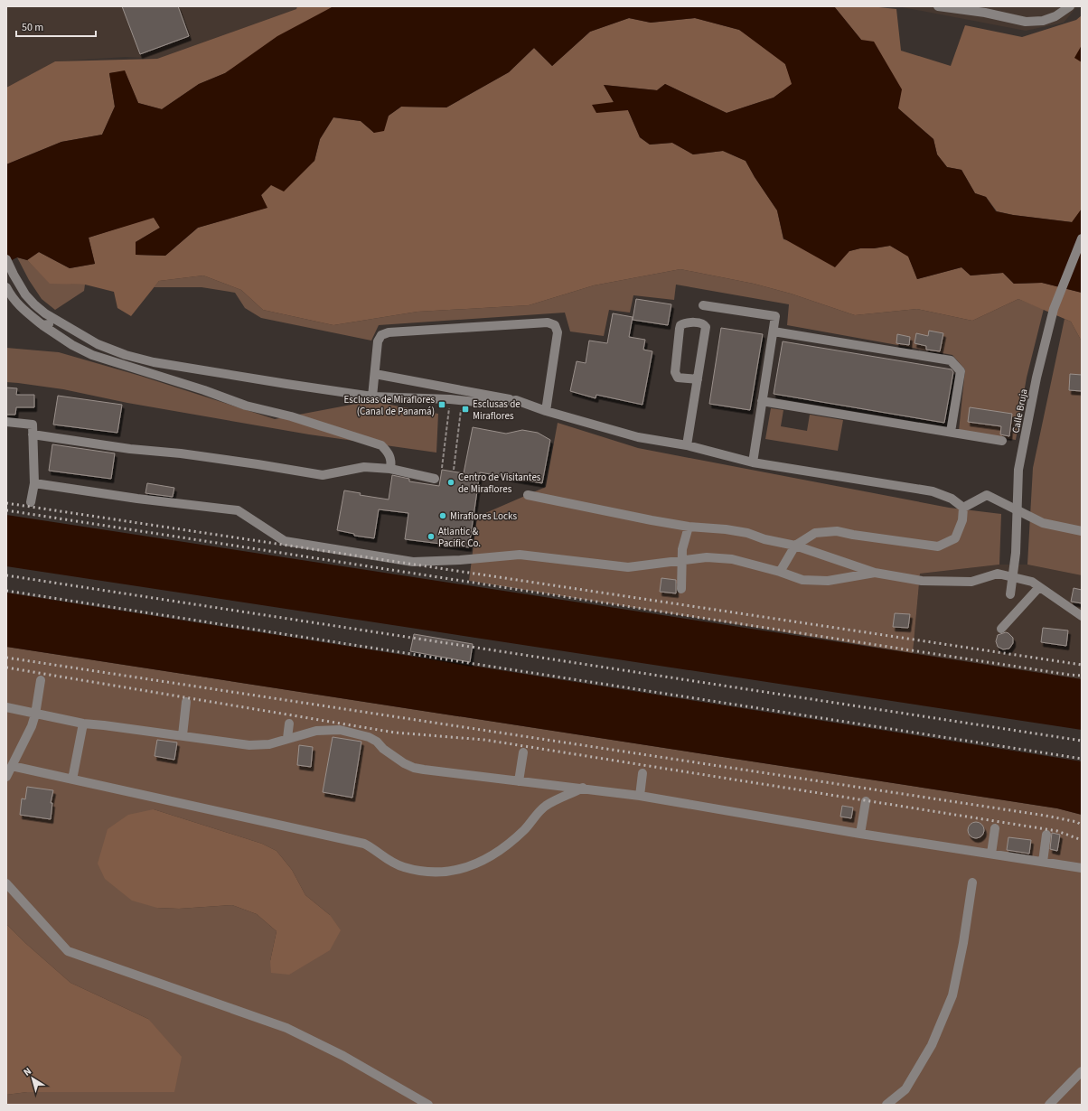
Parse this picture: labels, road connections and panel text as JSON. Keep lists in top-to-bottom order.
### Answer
{
  "streets": {
    "lane": ["Calle Bruja"]
  },
  "places": {
    "transit": ["Esclusas de Miraflores (Canal de Panamá)", "Esclusas de Miraflores"],
    "other": ["Centro de Visitantes de Miraflores", "Miraflores Locks", "Atlantic & Pacific Co."]
  },
  "scale_bar": "50 m",
  "north": "top left"
}
